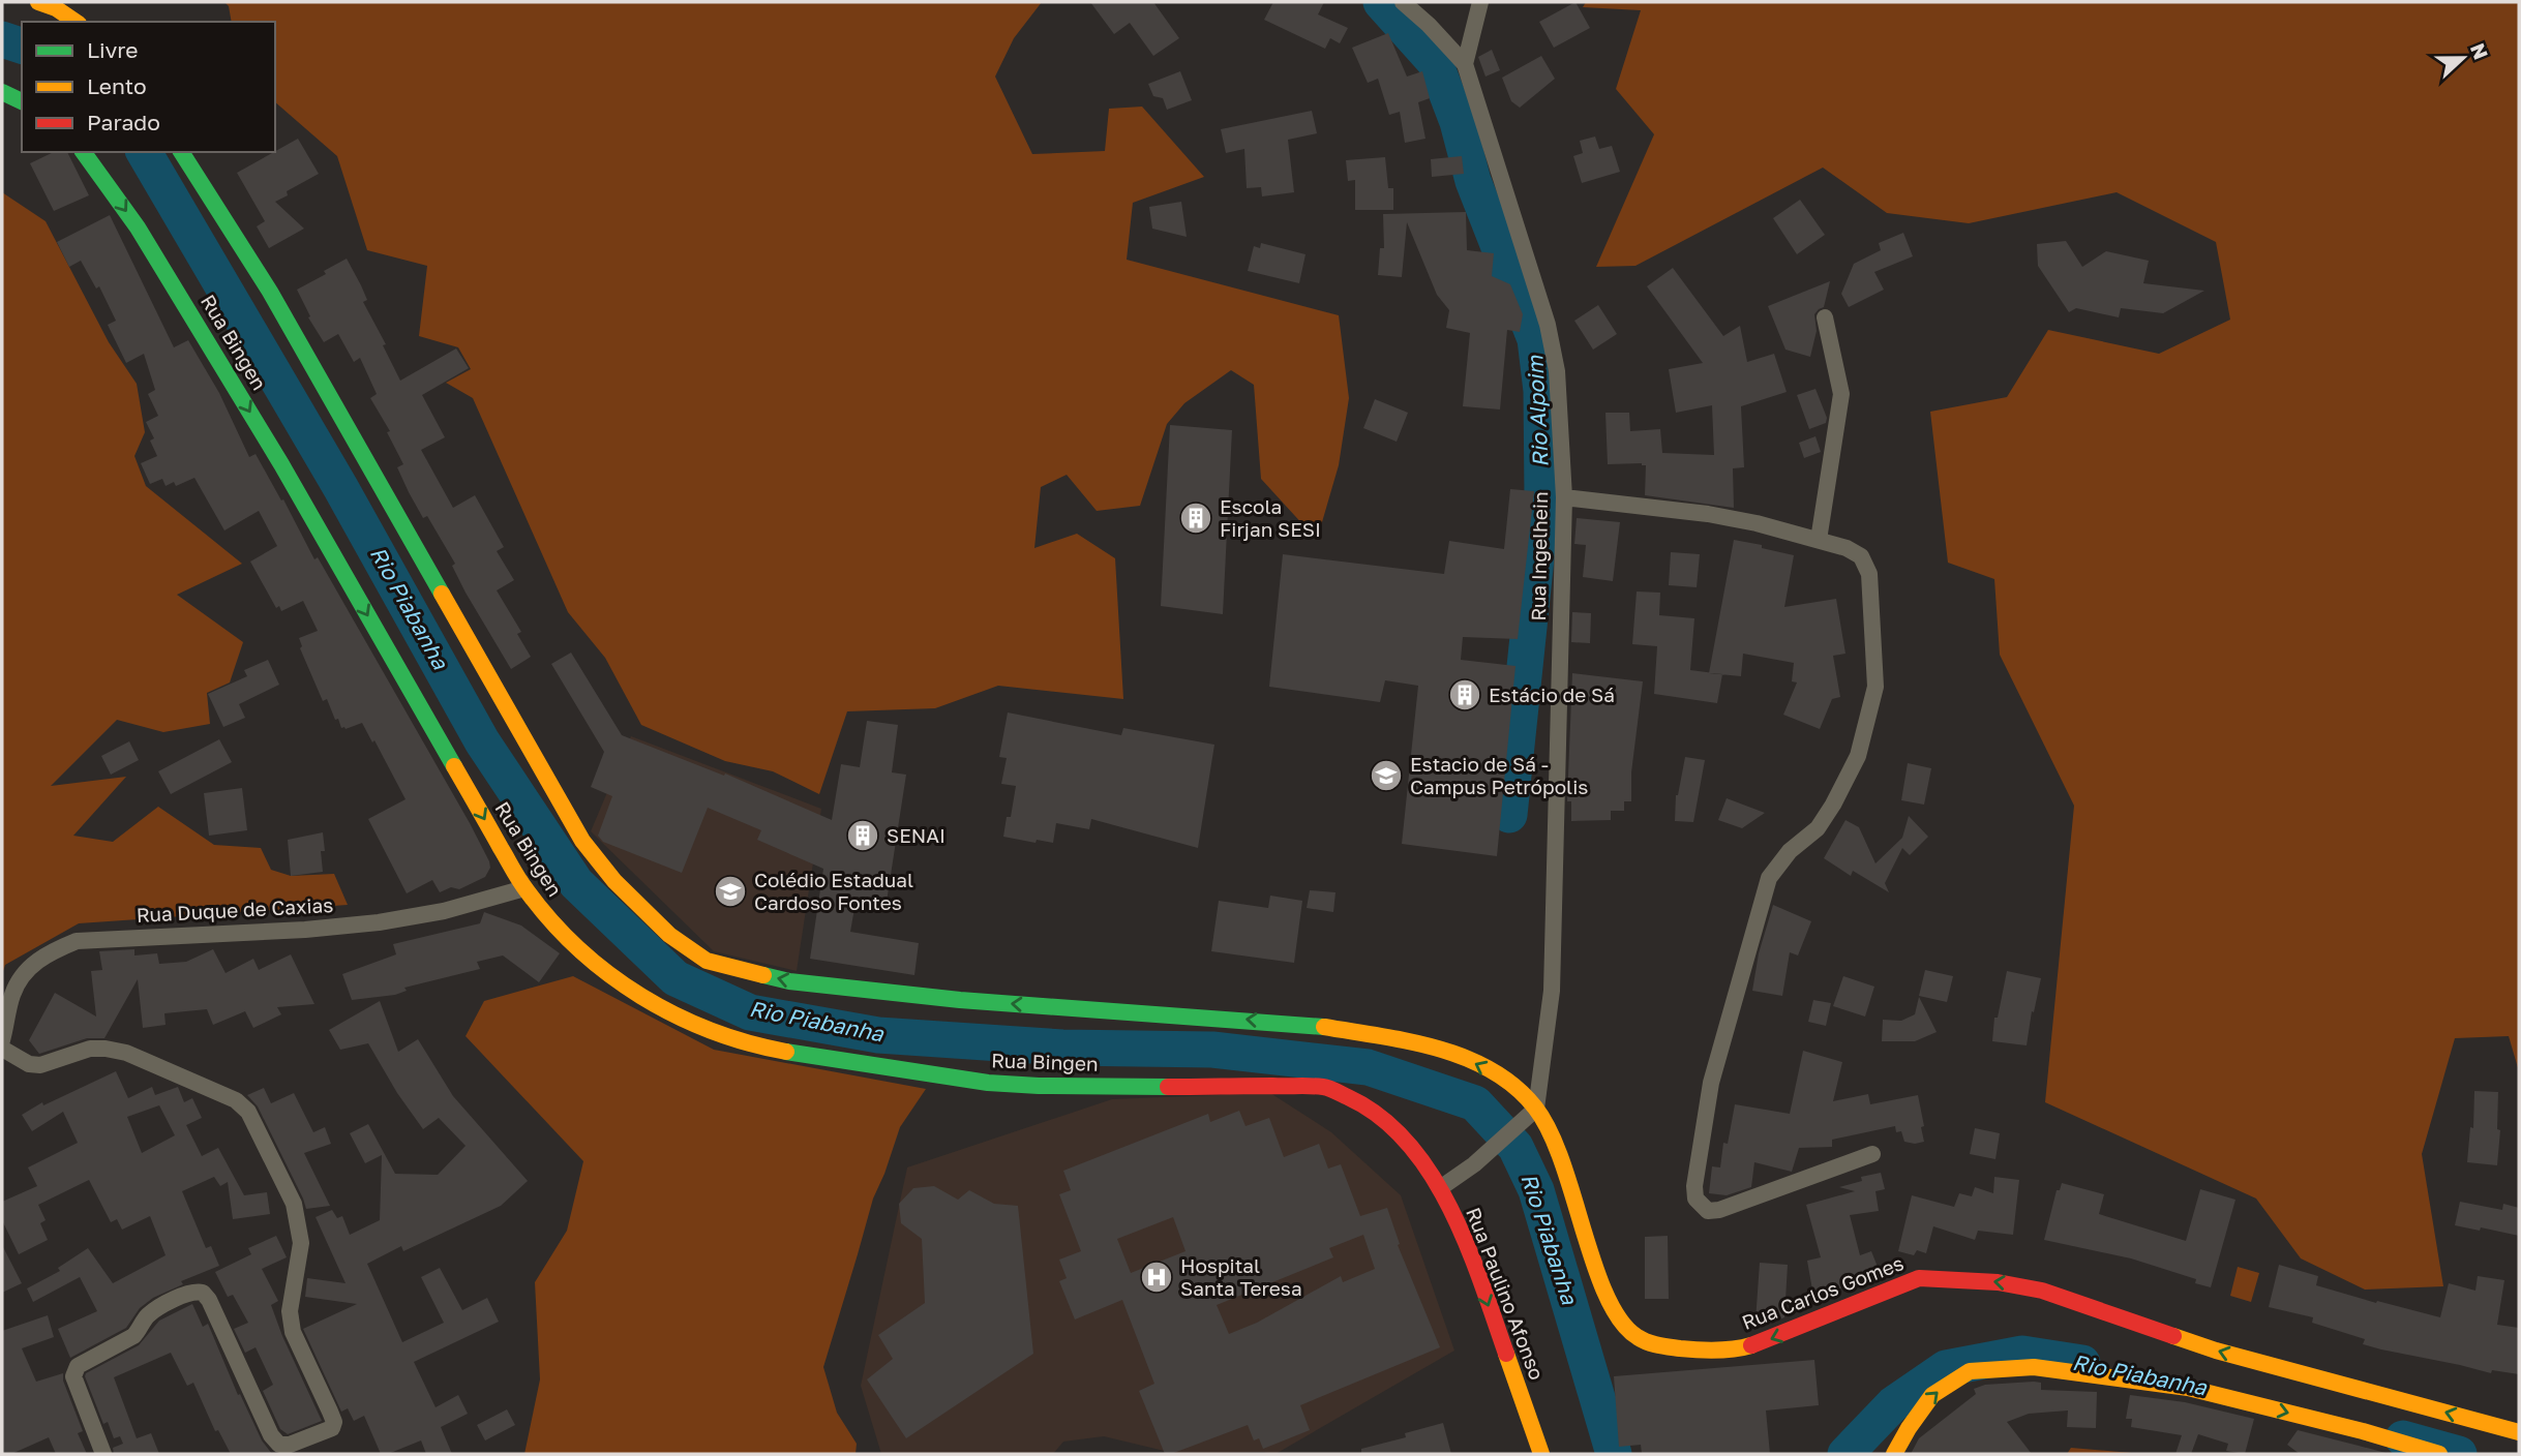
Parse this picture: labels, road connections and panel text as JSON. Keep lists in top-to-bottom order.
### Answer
{
  "streets": {
    "main road": ["Rua Bingen", "Rua Carlos Gomes", "Rua Paulino Afonso"],
    "street": ["Rua Ingelhein", "Rua Duque de Caxias"]
  },
  "crossings": [
    ["Rua Bingen", "Rua Duque de Caxias"],
    ["Rua Bingen", "Rua Paulino Afonso"],
    ["Rua Ingelhein", "Rua Carlos Gomes"]
  ],
  "one_way": ["Rua Bingen", "Rua Carlos Gomes", "Rua Paulino Afonso"],
  "water": ["Rio Alpoim", "Rio Piabanha"],
  "places": {
    "building": ["Escola Firjan SESI", "Estácio de Sá", "SENAI"],
    "school or university": ["Estacio de Sá - Campus Petrópolis", "Colédio Estadual Cardoso Fontes"],
    "hospital": ["Hospital Santa Teresa"]
  },
  "legend": ["Livre", "Lento", "Parado"],
  "north": "right"
}
